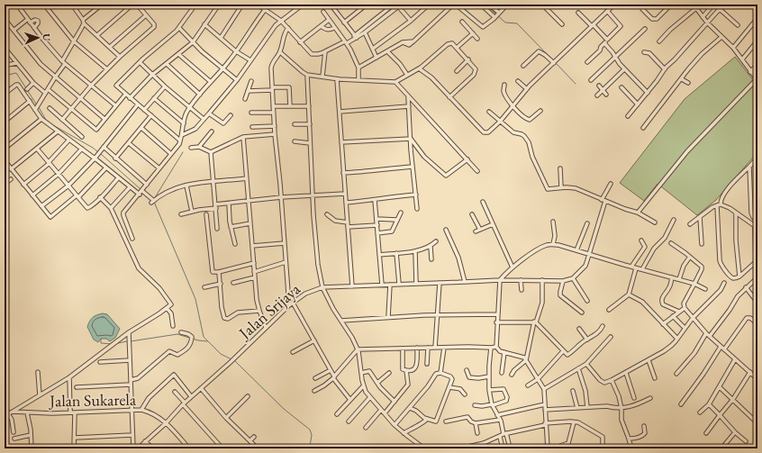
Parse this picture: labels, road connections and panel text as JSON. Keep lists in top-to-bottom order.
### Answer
{
  "streets": {
    "street": ["Jalan Srijaya", "Jalan Sukarela"]
  },
  "north": "right"
}
